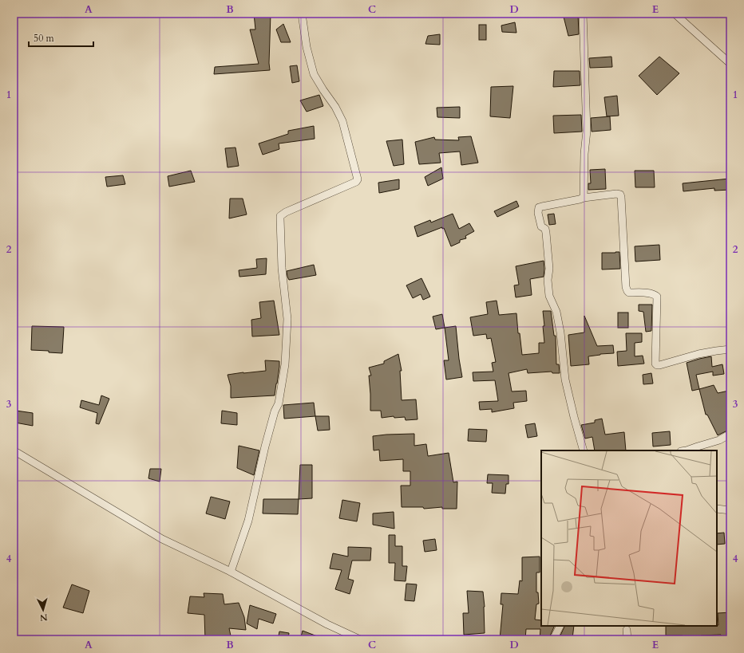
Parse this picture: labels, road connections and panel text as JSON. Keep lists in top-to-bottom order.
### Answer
{
  "scale_bar": "50 m",
  "north": "bottom",
  "grid": {
    "columns": [
      "A",
      "B",
      "C",
      "D",
      "E"
    ],
    "rows": [
      "1",
      "2",
      "3",
      "4"
    ]
  }
}
